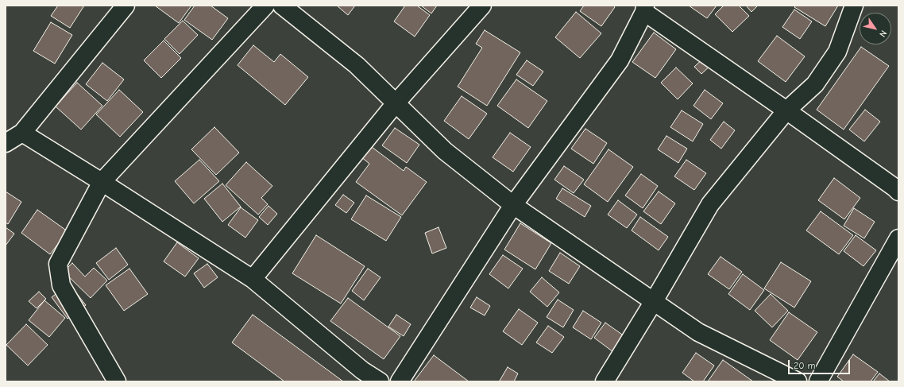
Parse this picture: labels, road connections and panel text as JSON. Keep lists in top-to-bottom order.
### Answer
{
  "scale_bar": "20 m",
  "north": "bottom right"
}
